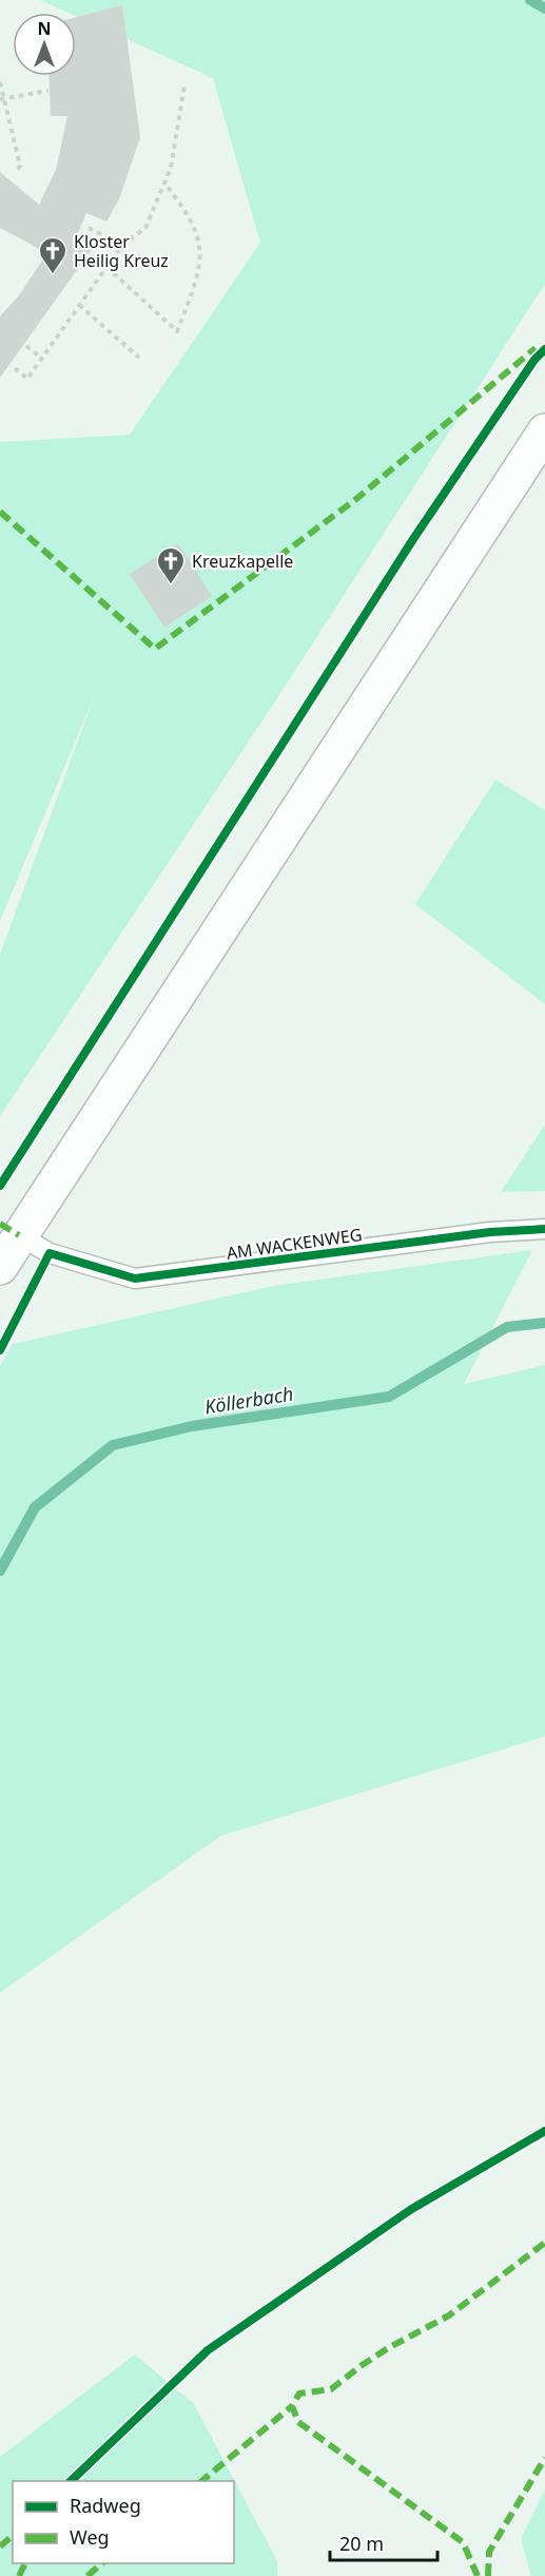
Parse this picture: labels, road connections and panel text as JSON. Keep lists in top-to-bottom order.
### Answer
{
  "streets": {
    "lane": ["AM WACKENWEG"]
  },
  "water": ["Köllerbach"],
  "places": {
    "church": ["Kloster Heilig Kreuz", "Kreuzkapelle"]
  },
  "legend": ["Radweg", "Weg"],
  "scale_bar": "20 m",
  "north": "top"
}
